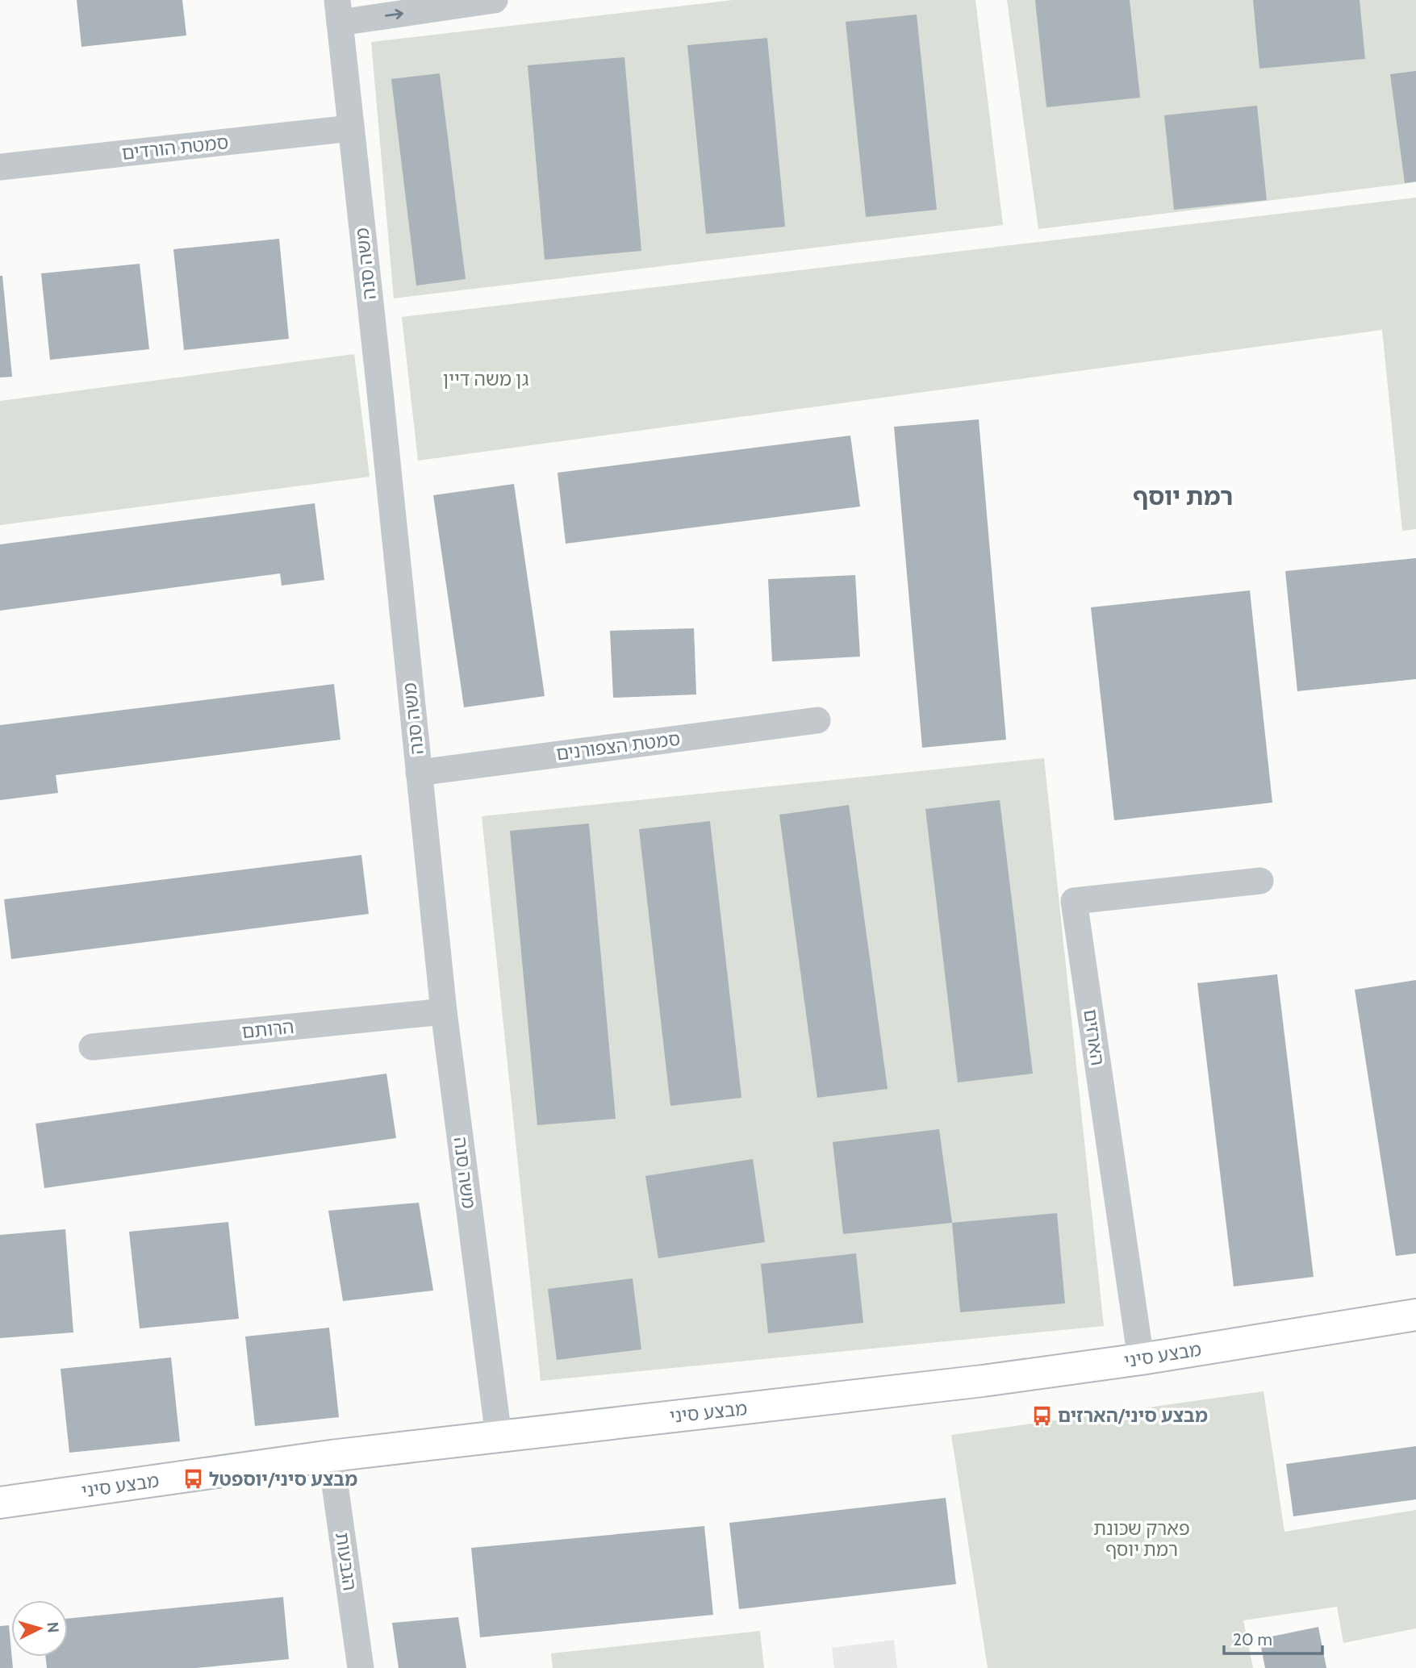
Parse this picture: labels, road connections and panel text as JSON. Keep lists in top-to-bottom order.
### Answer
{
  "streets": {
    "street": [
      "סמטת הורדים",
      "משה סנה",
      "סמטת הצפורנים",
      "הרותם",
      "הארזים",
      "מבצע סיני",
      "הגבעות"
    ]
  },
  "crossings": [
    ["סמטת הורדים", "משה סנה"],
    ["משה סנה", "סמטת הצפורנים"],
    ["משה סנה", "הרותם"],
    ["משה סנה", "מבצע סיני"],
    ["הארזים", "מבצע סיני"],
    ["מבצע סיני", "הגבעות"]
  ],
  "districts": ["רמת יוסף"],
  "parks": ["גן משה דיין", "פארק שכונת רמת יוסף"],
  "places": {
    "bus stop": ["מבצע סיני/הארזים", "מבצע סיני/יוספטל"]
  },
  "scale_bar": "20 m",
  "north": "right"
}
